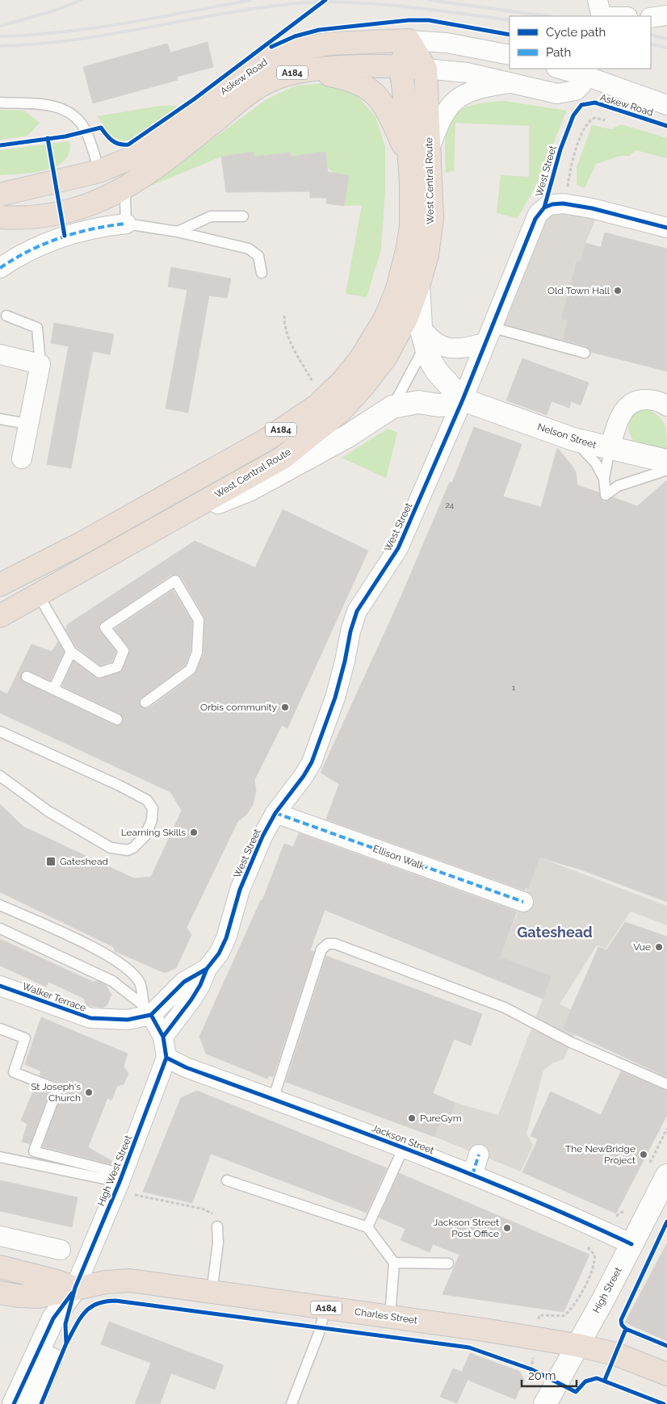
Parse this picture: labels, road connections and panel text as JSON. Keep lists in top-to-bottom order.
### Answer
{
  "streets": {
    "highway": [
      "A184",
      "Askew Road",
      "West Central Route",
      "Charles Street"
    ],
    "street": [
      "West Street",
      "Nelson Street",
      "Ellison Walk",
      "Walker Terrace",
      "Jackson Street",
      "High West Street",
      "High Street"
    ]
  },
  "crossings": [
    ["A184", "Askew Road"],
    ["A184", "West Central Route"],
    ["A184", "High West Street"],
    ["A184", "High Street"],
    ["A184", "Charles Street"],
    ["Askew Road", "West Central Route"],
    ["West Street", "Nelson Street"],
    ["West Street", "Ellison Walk"],
    ["West Street", "Walker Terrace"],
    ["Jackson Street", "High West Street"],
    ["Jackson Street", "High Street"],
    ["High West Street", "Charles Street"],
    ["High Street", "Charles Street"]
  ],
  "districts": ["Gateshead"],
  "places": {
    "other": [
      "Old Town Hall",
      "Orbis community",
      "Learning Skills",
      "Vue",
      "St Joseph's Church",
      "PureGym",
      "The NewBridge Project",
      "Jackson Street Post Office"
    ],
    "transit": ["Gateshead"]
  },
  "house_numbers": ["24", "1"],
  "legend": ["Cycle path", "Path"],
  "scale_bar": "20 m"
}
